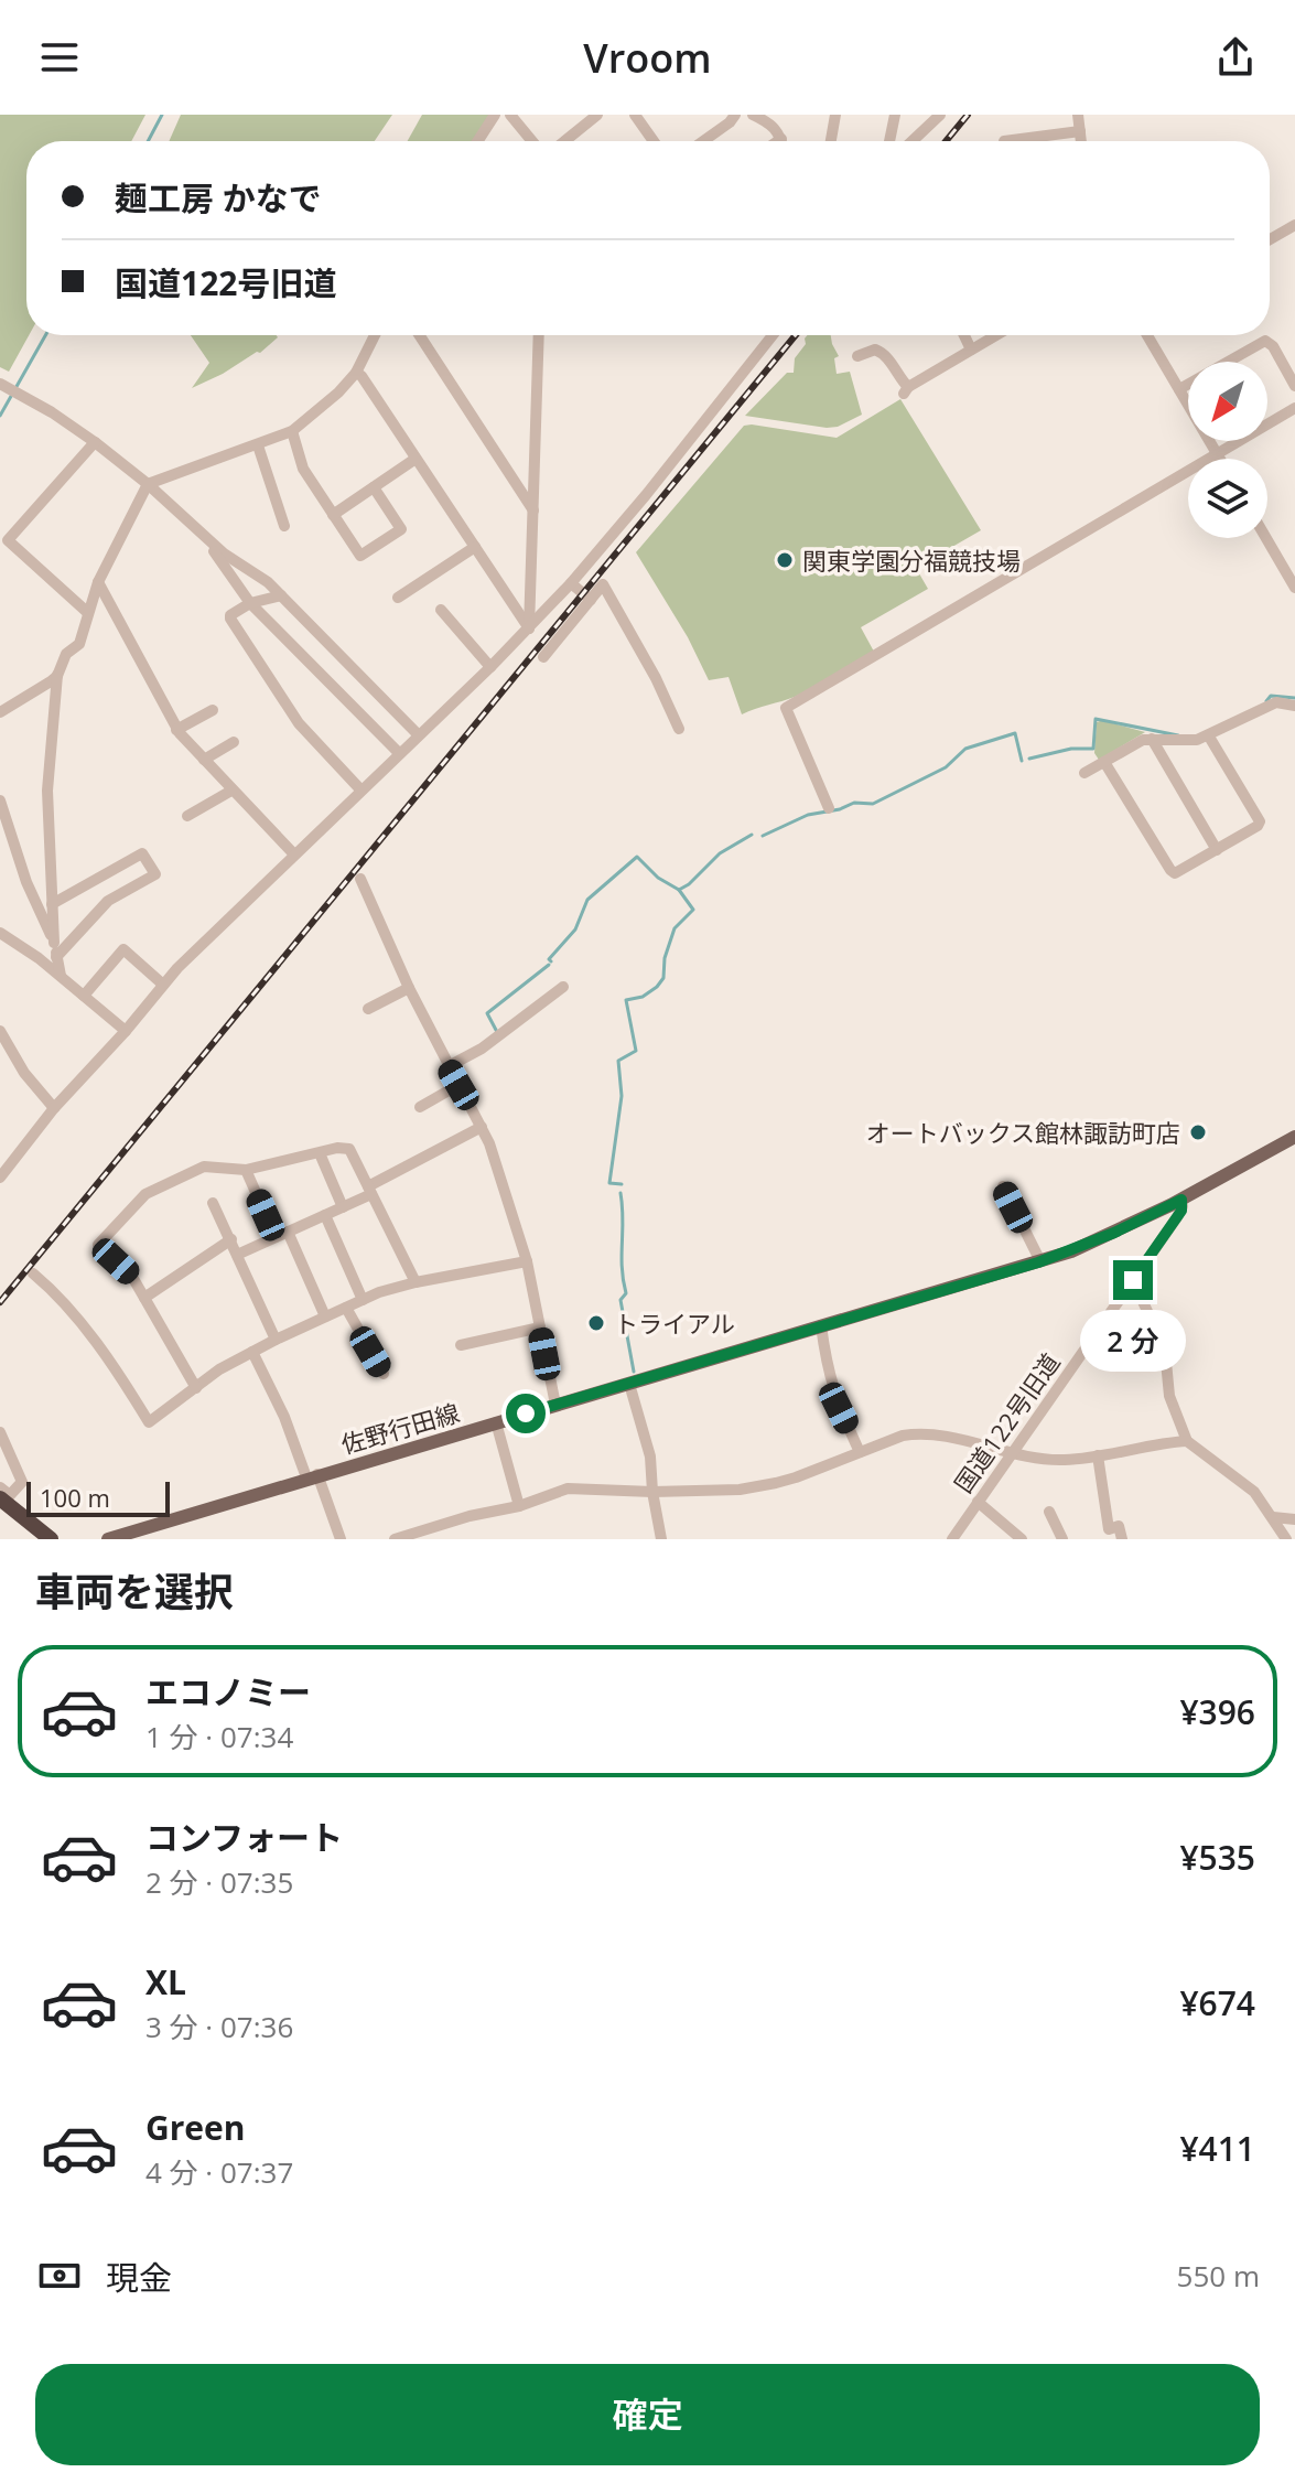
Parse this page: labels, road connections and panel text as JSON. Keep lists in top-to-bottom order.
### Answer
{
  "streets": {
    "main road": ["佐野行田線"],
    "street": ["国道122号旧道"]
  },
  "crossings": [
    ["国道122号旧道", "佐野行田線"]
  ],
  "places": ["関東学園分福競技場", "オートバックス館林諏訪町店", "トライアル"],
  "scale_bar": "100 m",
  "north": "bottom left",
  "page": {
    "header": "Vroom",
    "banner": ["麺工房 かなで", "国道122号旧道"],
    "bubble": "2 分",
    "scale": "100 m",
    "heading": "車両を選択",
    "list": [
      {
        "name": "エコノミー",
        "note": "1 分 · 07:34",
        "value": "¥396"
      },
      {
        "name": "コンフォート",
        "note": "2 分 · 07:35",
        "value": "¥535"
      },
      {
        "name": "XL",
        "note": "3 分 · 07:36",
        "value": "¥674"
      },
      {
        "name": "Green",
        "note": "4 分 · 07:37",
        "value": "¥411"
      }
    ],
    "pay": ["現金", "550 m"],
    "buttons": "確定"
  }
}
